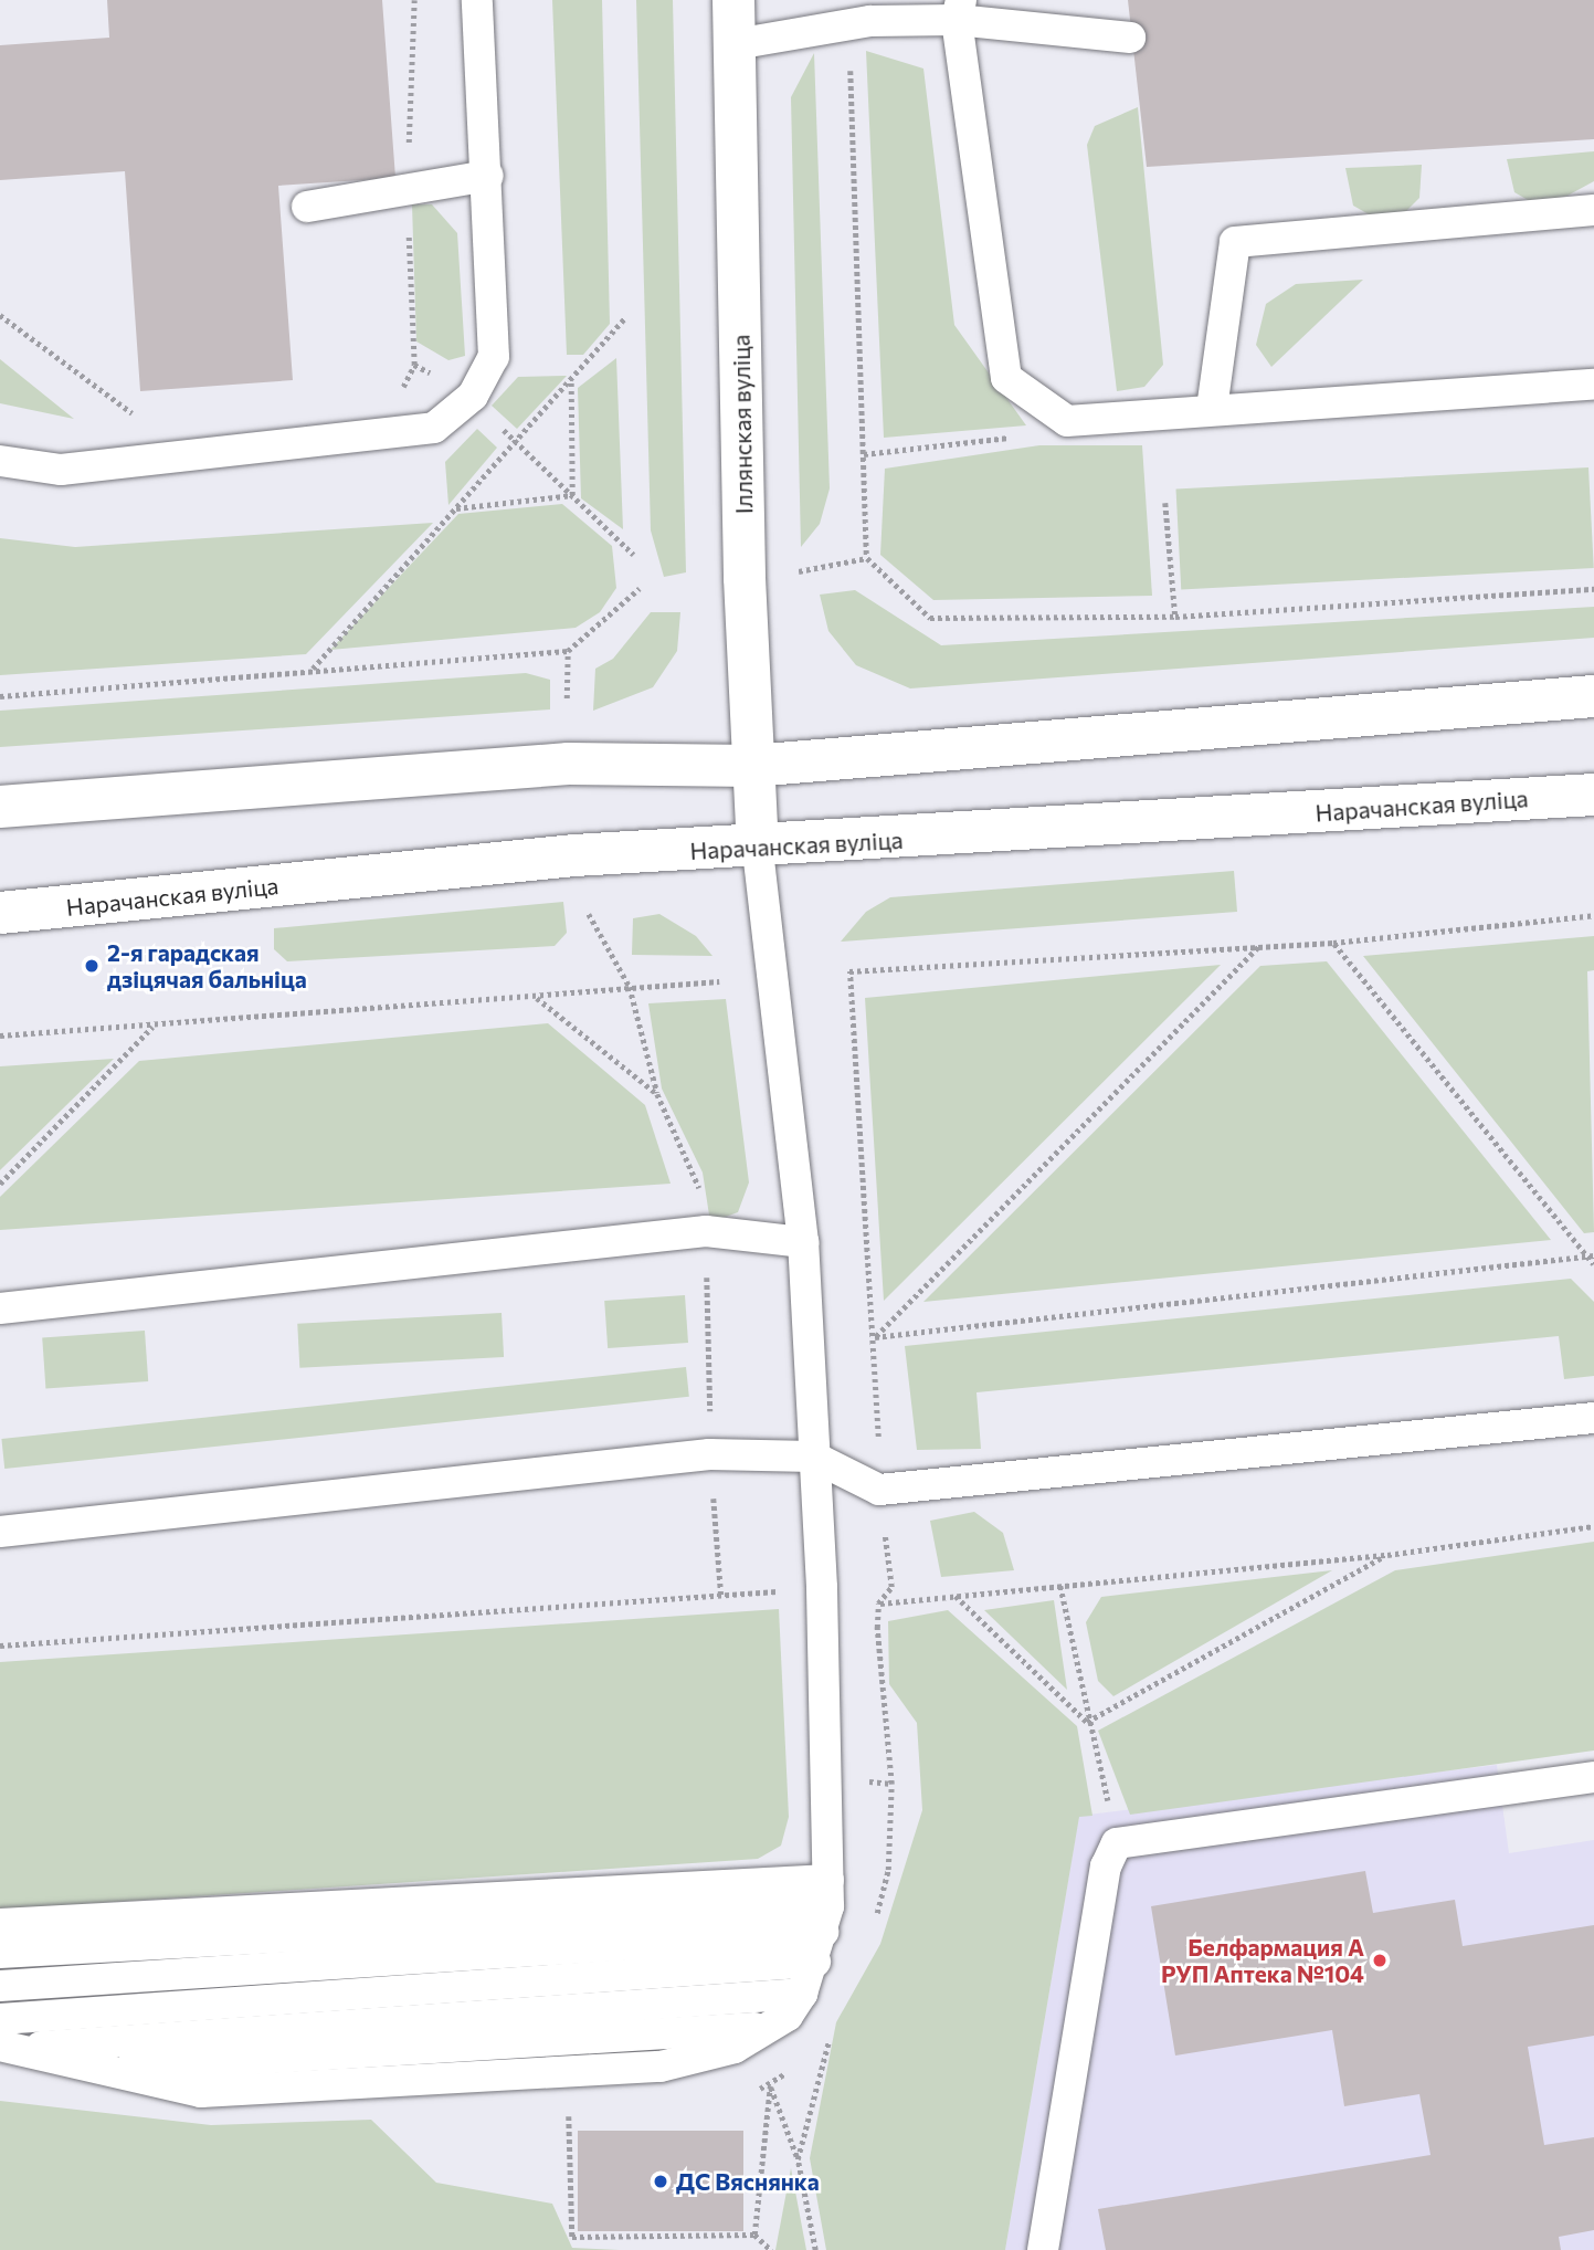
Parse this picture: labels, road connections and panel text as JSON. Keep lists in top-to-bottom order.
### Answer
{
  "streets": {
    "main road": ["Іллянская вуліца", "Нарачанская вуліца"]
  },
  "crossings": [
    ["Іллянская вуліца", "Нарачанская вуліца"]
  ],
  "places": ["2-я гарадская дзіцячая бальніца", "Белфармация А РУП Аптека №104", "ДС Вяснянка"]
}
